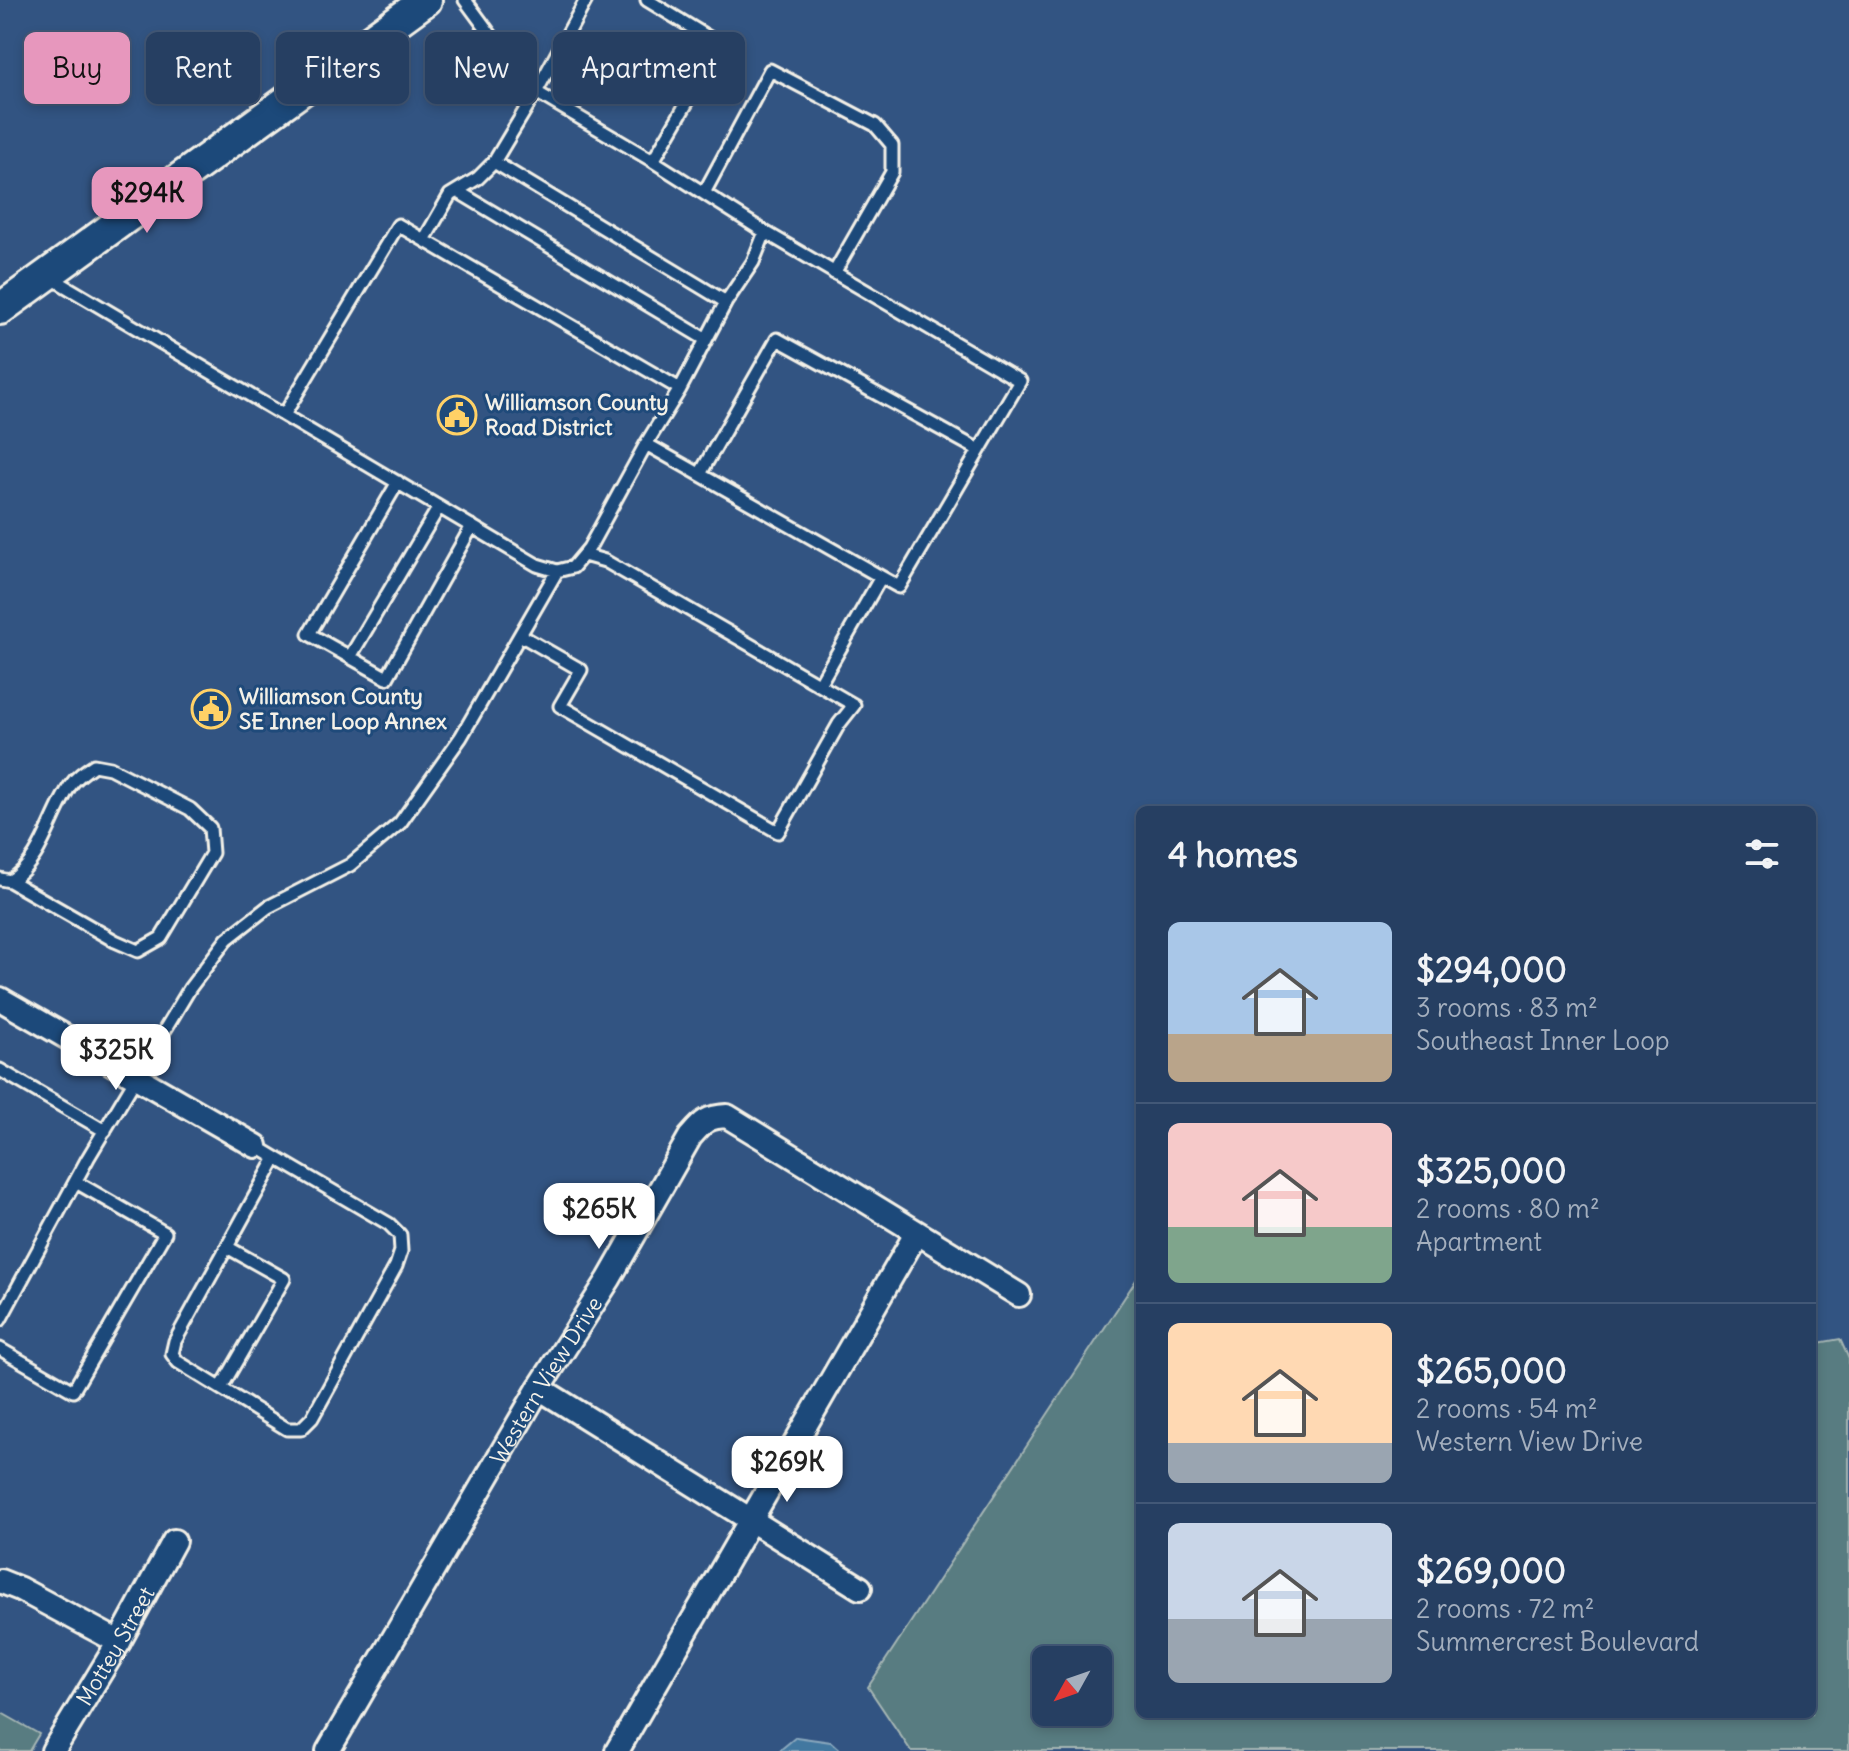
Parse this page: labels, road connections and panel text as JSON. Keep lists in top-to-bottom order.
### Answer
{
  "streets": {
    "street": ["Western View Drive", "Mottey Street"]
  },
  "places": {
    "public building": ["Williamson County Road District", "Williamson County SE Inner Loop Annex"]
  },
  "north": "bottom left",
  "page": {
    "chip": [
      "Buy",
      "Rent",
      "Filters",
      "New",
      "Apartment"
    ],
    "price": [
      "$294K",
      "$325K",
      "$265K",
      "$269K"
    ],
    "heading": "4 homes",
    "list": [
      {
        "name": "$294,000",
        "note": "3 rooms · 83 m² · Southeast Inner Loop"
      },
      {
        "name": "$325,000",
        "note": "2 rooms · 80 m² · Apartment"
      },
      {
        "name": "$265,000",
        "note": "2 rooms · 54 m² · Western View Drive"
      },
      {
        "name": "$269,000",
        "note": "2 rooms · 72 m² · Summercrest Boulevard"
      }
    ]
  }
}
